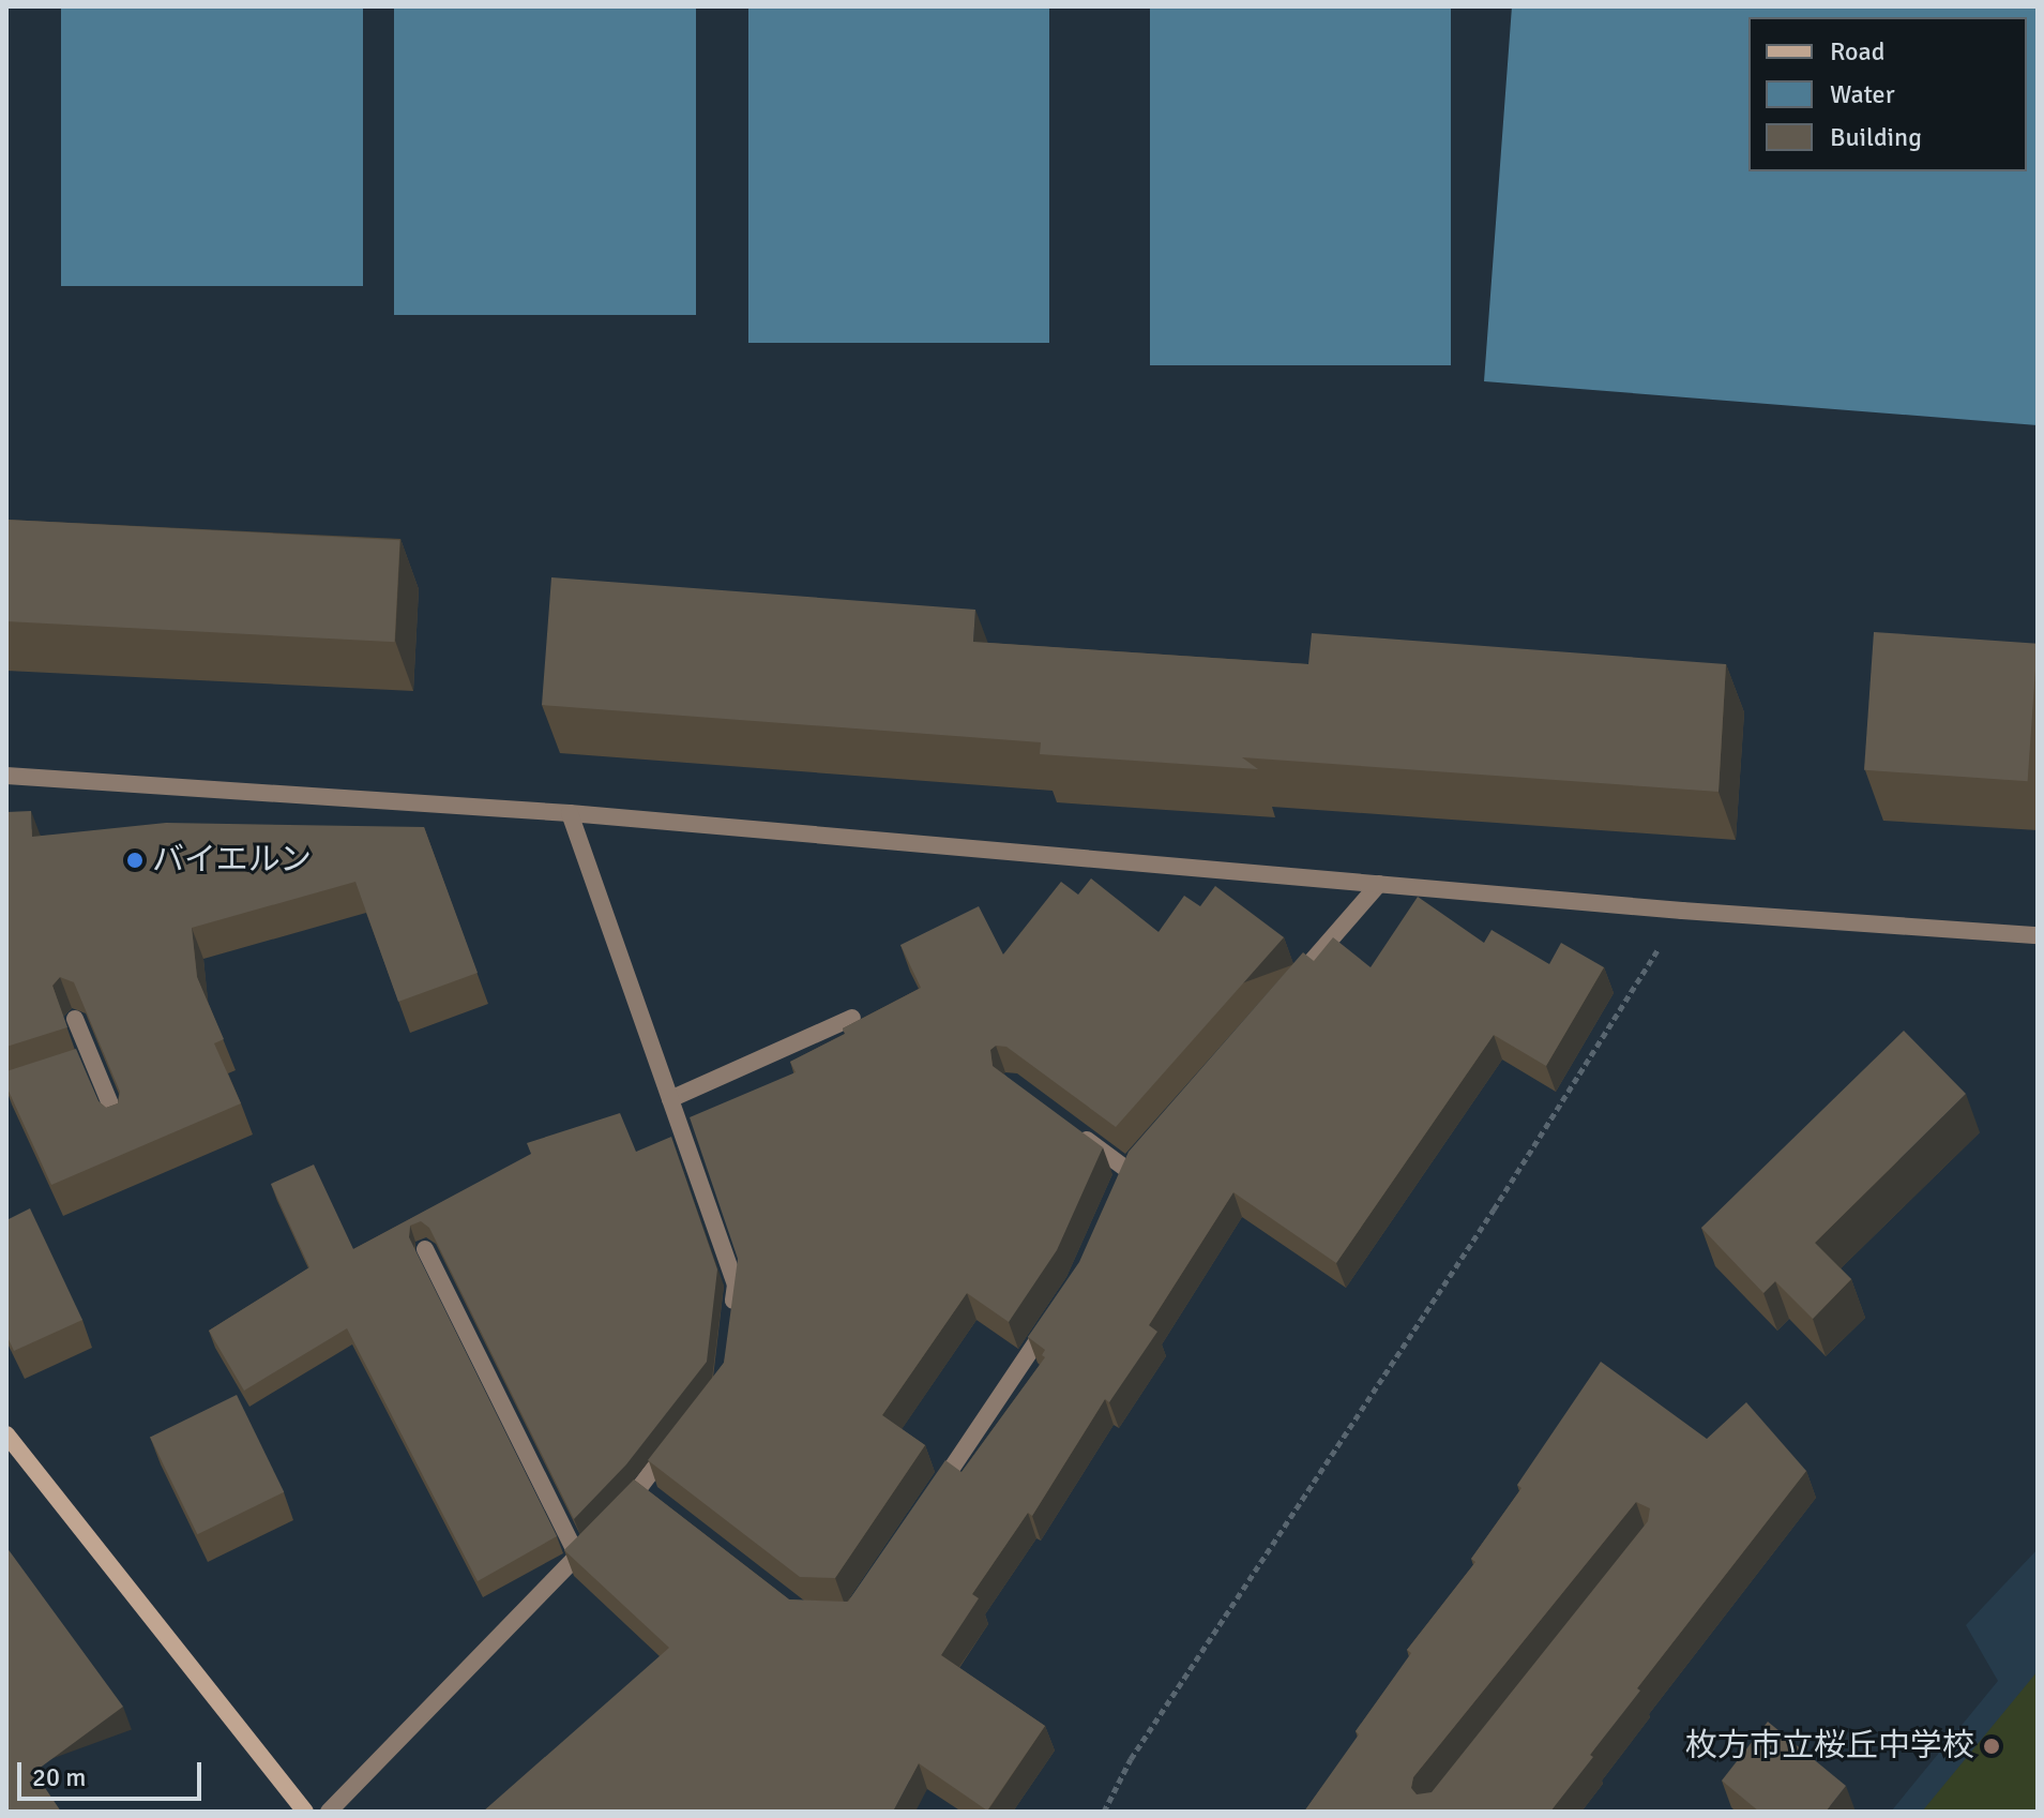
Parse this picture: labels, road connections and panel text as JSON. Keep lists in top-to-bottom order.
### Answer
{
  "places": ["バイエルン", "枚方市立桜丘中学校"],
  "legend": ["Road", "Water", "Building"],
  "scale_bar": "20 m"
}
